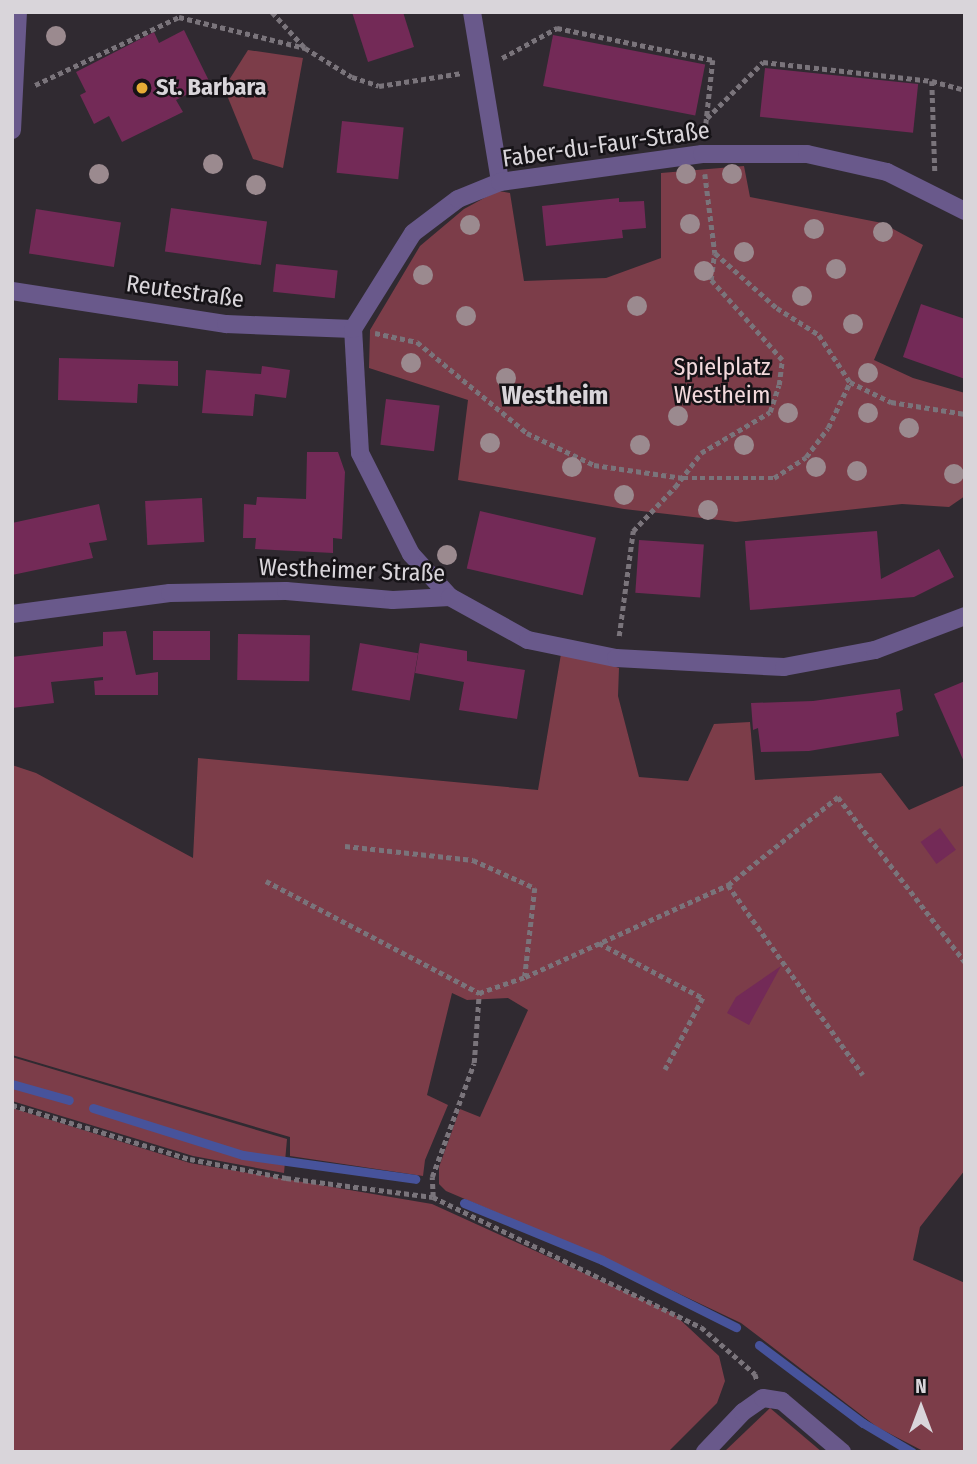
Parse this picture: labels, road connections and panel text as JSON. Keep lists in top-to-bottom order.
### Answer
{
  "streets": {
    "street": ["Faber-du-Faur-Straße", "Reutestraße", "Westheimer Straße"]
  },
  "crossings": [
    ["Faber-du-Faur-Straße", "Reutestraße"]
  ],
  "districts": ["Westheim"],
  "parks": ["Spielplatz Westheim"],
  "places": ["St. Barbara"],
  "north": "top"
}
